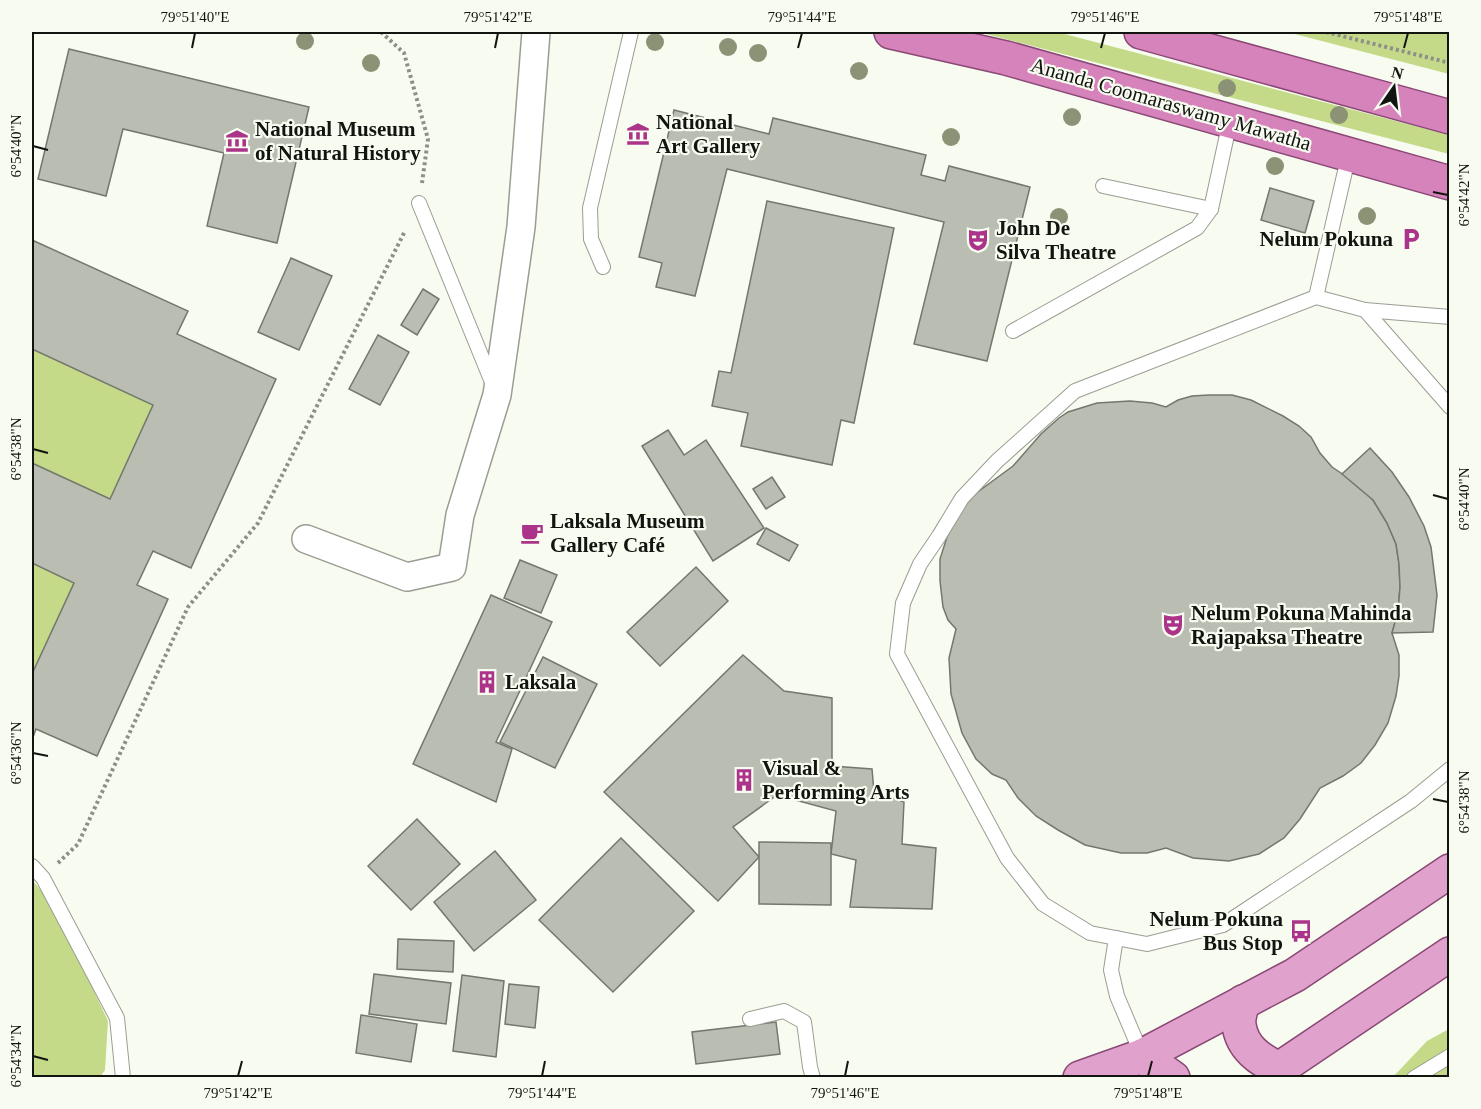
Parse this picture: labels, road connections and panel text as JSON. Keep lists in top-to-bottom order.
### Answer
{
  "streets": {
    "highway": ["Ananda Coomaraswamy Mawatha"]
  },
  "places": {
    "museum": ["National Art Gallery", "National Museum of Natural History"],
    "parking": ["Nelum Pokuna"],
    "theatre": ["John De Silva Theatre", "Nelum Pokuna Mahinda Rajapaksa Theatre"],
    "cafe": ["Laksala Museum Gallery Café"],
    "building": ["Laksala", "Visual & Performing Arts"],
    "bus stop": ["Nelum Pokuna Bus Stop"]
  },
  "north": "top",
  "coordinates": [
    "79°51'40\"E",
    "79°51'42\"E",
    "79°51'44\"E",
    "79°51'46\"E",
    "79°51'48\"E",
    "6°54'40\"N",
    "6°54'42\"N",
    "6°54'38\"N",
    "6°54'36\"N",
    "6°54'34\"N"
  ]
}
